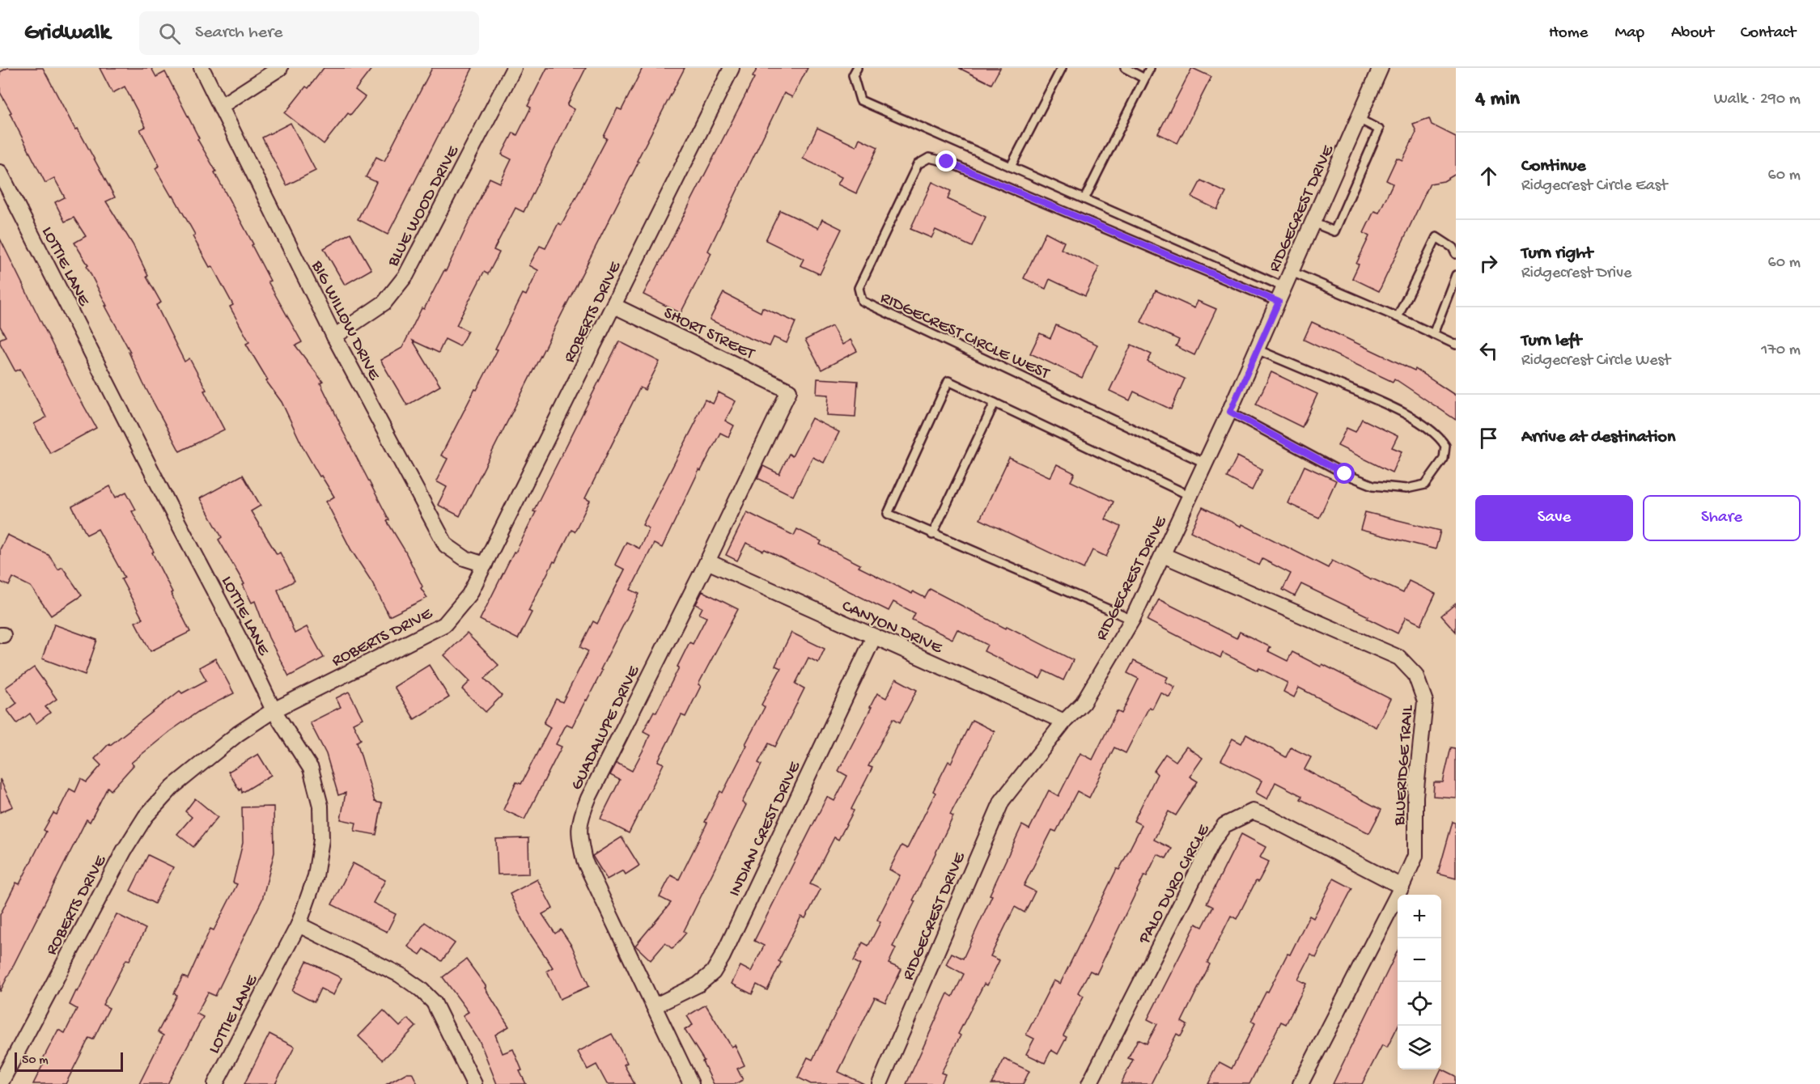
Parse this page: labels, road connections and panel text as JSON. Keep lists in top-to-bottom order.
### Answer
{
  "streets": {
    "street": [
      "BLUE WOOD DRIVE",
      "RIDGECREST DRIVE",
      "LOTTIE LANE",
      "ROBERTS DRIVE",
      "BIG WILLOW DRIVE",
      "SHORT STREET",
      "CANYON DRIVE",
      "GUADALUPE DRIVE",
      "BLUERIDGE TRAIL",
      "INDIAN CREST DRIVE",
      "PALO DURO CIRCLE"
    ],
    "lane": ["RIDGECREST CIRCLE WEST"]
  },
  "crossings": [
    ["BLUE WOOD DRIVE", "BIG WILLOW DRIVE"],
    ["RIDGECREST DRIVE", "RIDGECREST CIRCLE WEST"],
    ["RIDGECREST DRIVE", "CANYON DRIVE"],
    ["RIDGECREST DRIVE", "BLUERIDGE TRAIL"],
    ["LOTTIE LANE", "ROBERTS DRIVE"],
    ["ROBERTS DRIVE", "BIG WILLOW DRIVE"],
    ["ROBERTS DRIVE", "SHORT STREET"],
    ["SHORT STREET", "GUADALUPE DRIVE"],
    ["CANYON DRIVE", "GUADALUPE DRIVE"],
    ["CANYON DRIVE", "INDIAN CREST DRIVE"],
    ["GUADALUPE DRIVE", "INDIAN CREST DRIVE"],
    ["BLUERIDGE TRAIL", "PALO DURO CIRCLE"]
  ],
  "scale_bar": "50 m",
  "page": {
    "header": "Gridwalk",
    "search": "Search here",
    "nav": [
      "Home",
      "Map",
      "About",
      "Contact"
    ],
    "heading": ["4 min", "Walk · 290 m"],
    "list": [
      ["Continue", "Ridgecrest Circle East", "60 m"],
      ["Turn right", "Ridgecrest Drive", "60 m"],
      ["Turn left", "Ridgecrest Circle West", "170 m"],
      "Arrive at destination"
    ],
    "buttons": ["Save", "Share"],
    "map_buttons": ["+", "−"],
    "scale": "50 m"
  }
}
